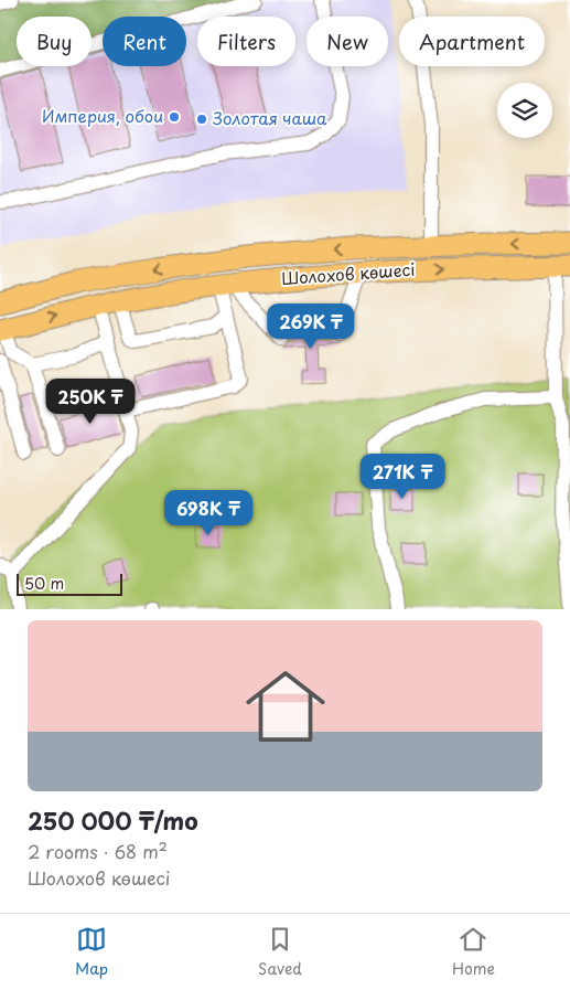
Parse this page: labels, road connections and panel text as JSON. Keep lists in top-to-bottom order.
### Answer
{
  "streets": {
    "highway": ["Шолохов көшесі"]
  },
  "places": ["Империя, обои", "Золотая чаша"],
  "scale_bar": "50 m",
  "page": {
    "chip": [
      "Buy",
      "Rent",
      "Filters",
      "New",
      "Apartment"
    ],
    "price": [
      "269K ₸",
      "250K ₸",
      "271K ₸",
      "698K ₸"
    ],
    "scale": "50 m",
    "list": [
      {
        "name": "250 000 ₸/mo",
        "note": "2 rooms · 68 m² · Шолохов көшесі"
      }
    ],
    "tabs": ["Map", "Saved", "Home"]
  }
}
